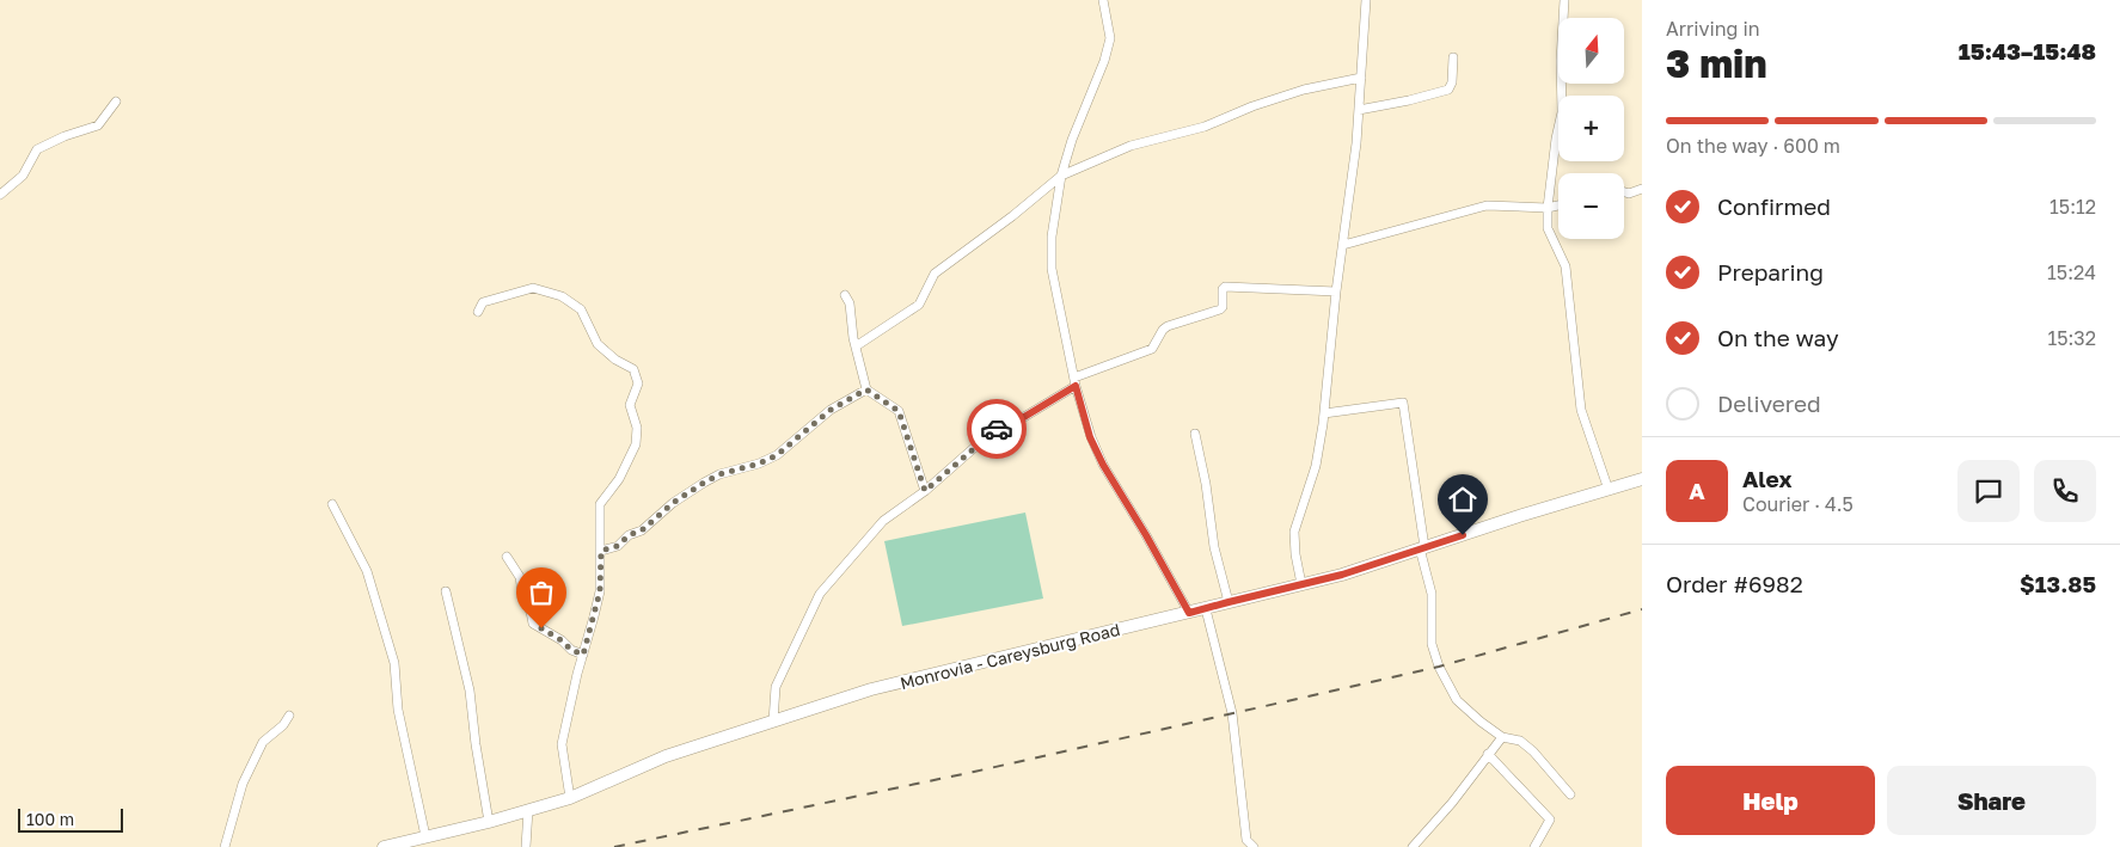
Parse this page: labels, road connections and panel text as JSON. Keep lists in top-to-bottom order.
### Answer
{
  "streets": {
    "main road": ["Monrovia - Careysburg Road"]
  },
  "scale_bar": "100 m",
  "north": "top",
  "page": {
    "heading": ["3 min", "Arriving in", "15:43–15:48"],
    "panel": [
      "Alex",
      "Courier · 4.5",
      "Order #6982",
      "$13.85"
    ],
    "map_buttons": ["+", "−"],
    "bar": "On the way · 600 m",
    "list": [
      ["Confirmed", "15:12"],
      ["Preparing", "15:24"],
      ["On the way", "15:32"],
      "Delivered"
    ],
    "round": "A",
    "buttons": ["Help", "Share"],
    "scale": "100 m"
  }
}
